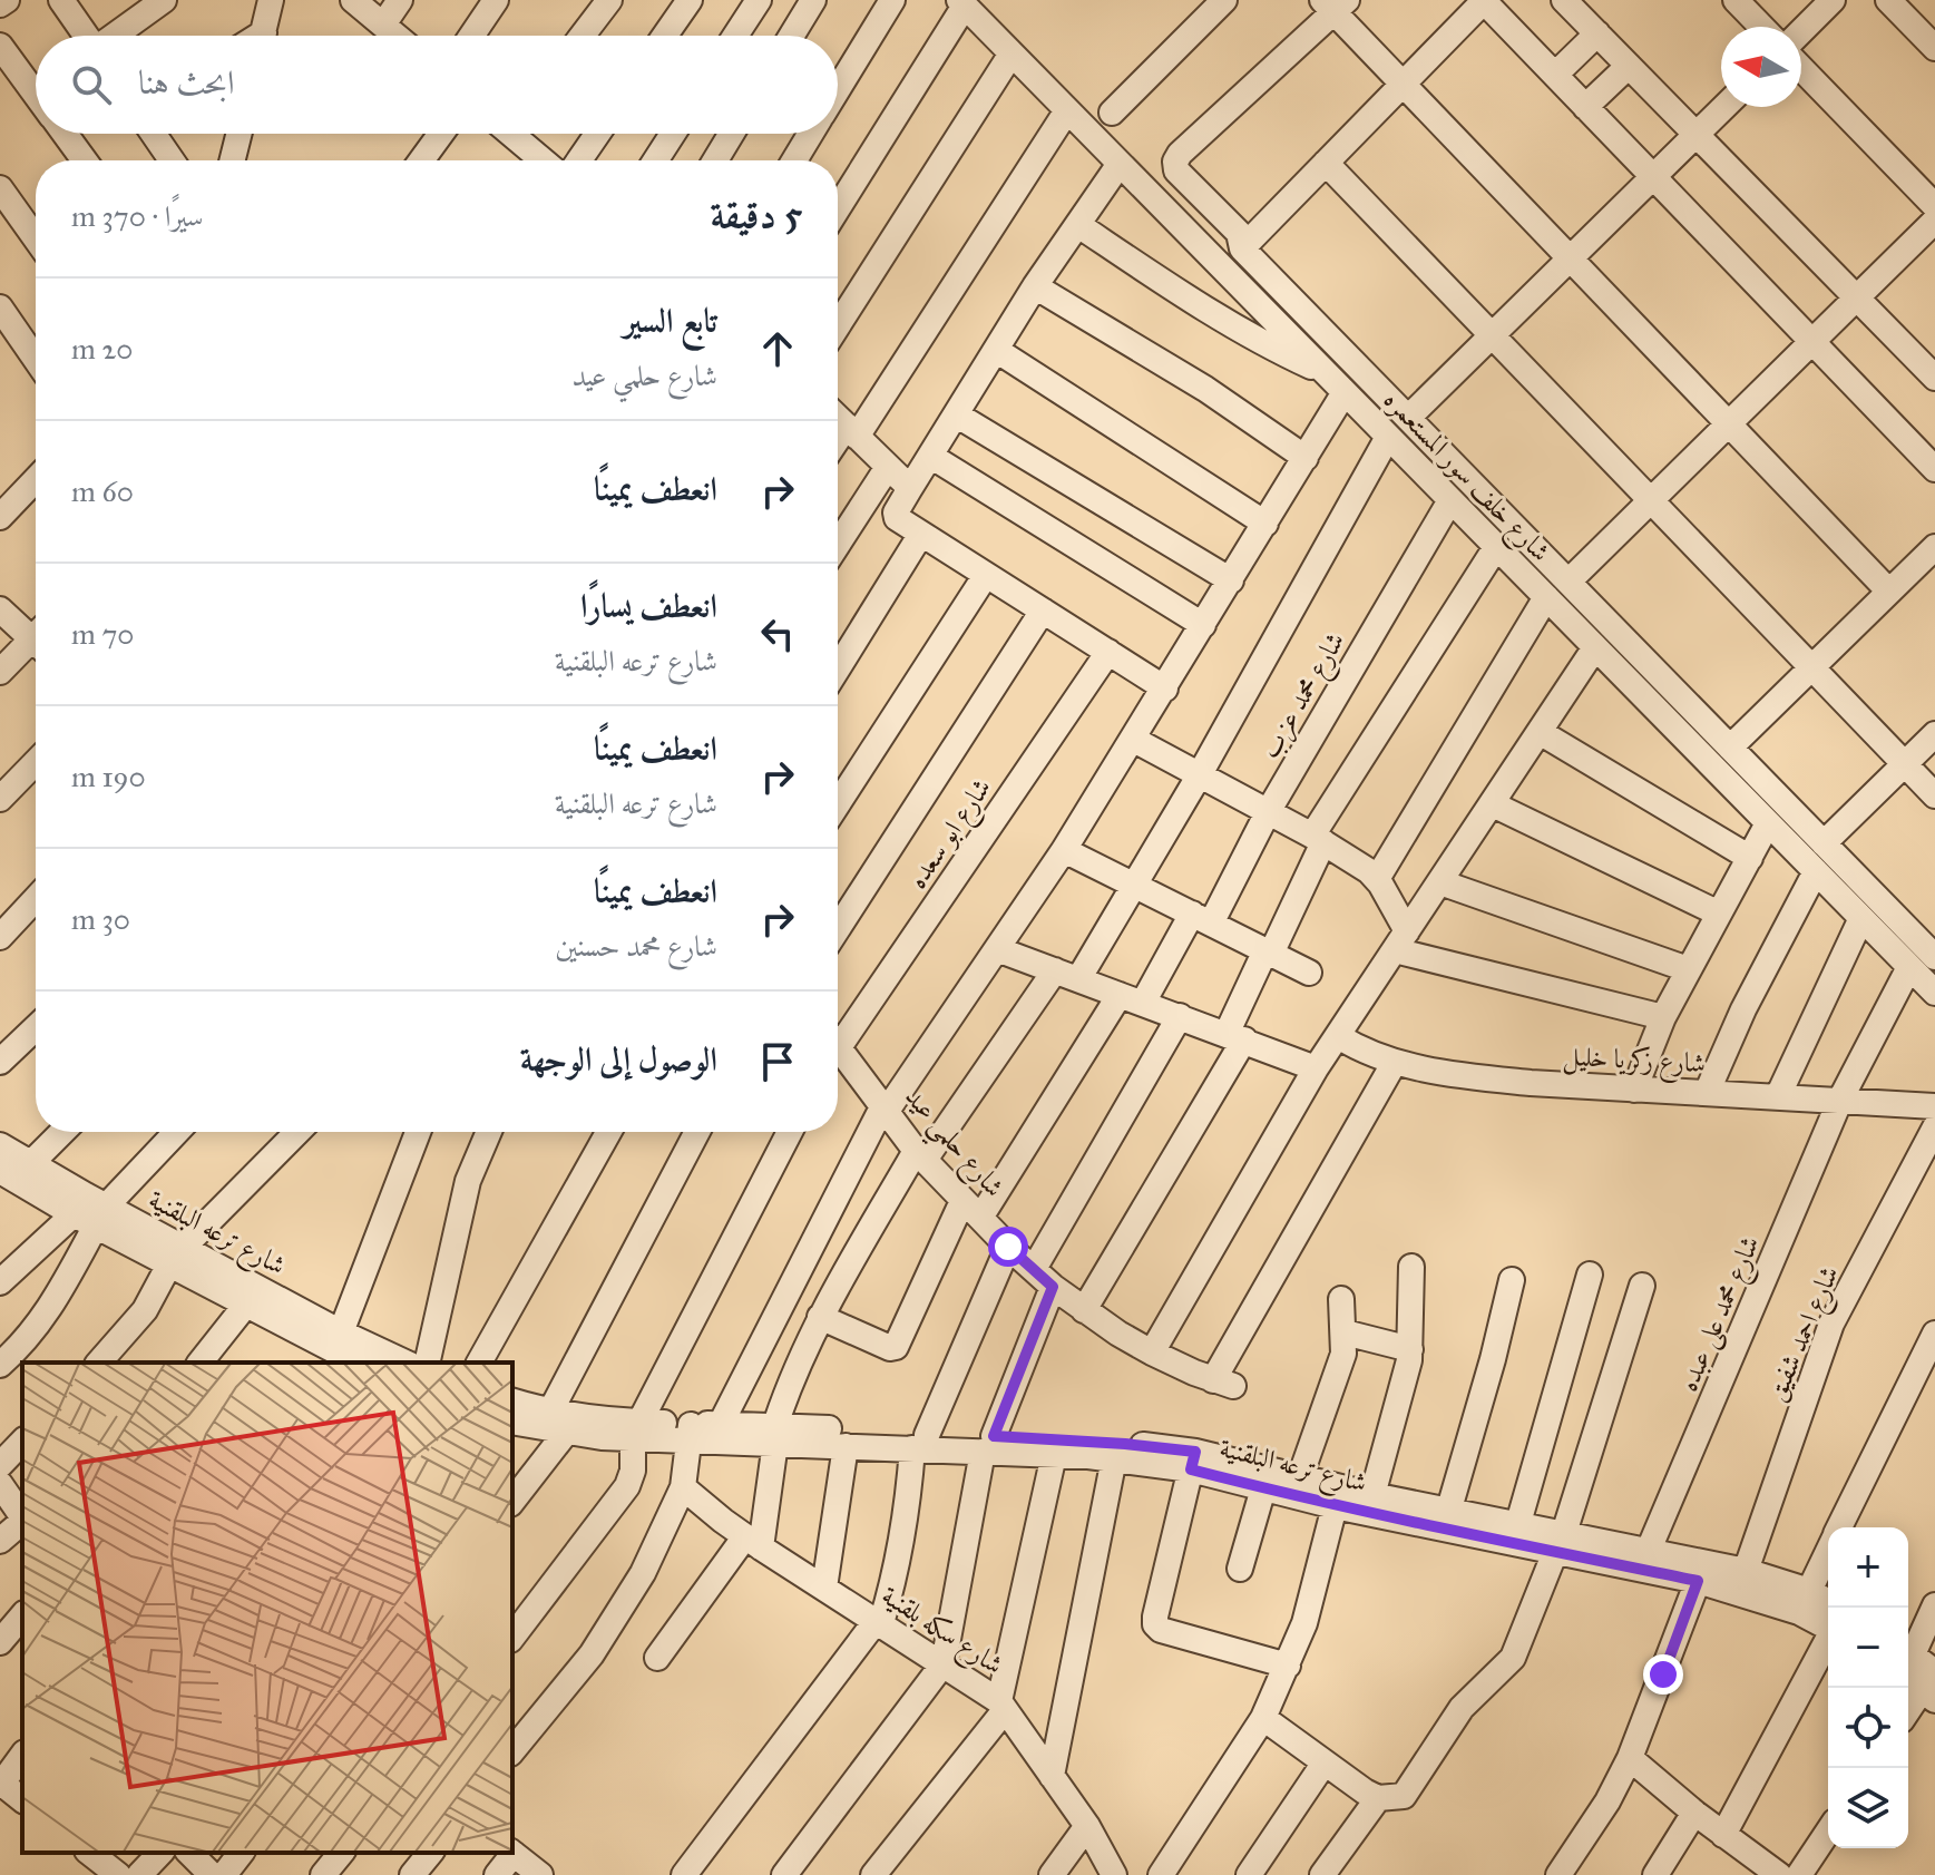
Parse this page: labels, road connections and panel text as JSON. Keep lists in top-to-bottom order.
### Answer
{
  "streets": {
    "street": [
      "شارع خلف سور المستعمره",
      "شارع محمد عزب",
      "شارع ابو سعده",
      "شارع زكريا خليل",
      "شارع حلمي عيد",
      "شارع ترعه البلقنية",
      "شارع محمد على عبده",
      "شارع احمد شفيق",
      "شارع سكه بلقنية"
    ]
  },
  "crossings": [
    ["شارع خلف سور المستعمره", "شارع محمد عزب"],
    ["شارع خلف سور المستعمره", "شارع محمد على عبده"],
    ["شارع محمد عزب", "شارع حلمي عيد"],
    ["شارع زكريا خليل", "شارع حلمي عيد"],
    ["شارع زكريا خليل", "شارع محمد على عبده"],
    ["شارع ترعه البلقنية", "شارع محمد على عبده"],
    ["شارع ترعه البلقنية", "شارع احمد شفيق"]
  ],
  "north": "left",
  "page": {
    "search": "ابحث هنا",
    "heading": ["5 دقيقة", "سيرًا · 370 m"],
    "list": [
      ["تابع السير", "شارع حلمي عيد", "20 m"],
      ["انعطف يمينًا", "60 m"],
      ["انعطف يسارًا", "شارع ترعه البلقنية", "70 m"],
      ["انعطف يمينًا", "شارع ترعه البلقنية", "190 m"],
      ["انعطف يمينًا", "شارع محمد حسنين", "30 m"],
      "الوصول إلى الوجهة"
    ],
    "map_buttons": ["+", "−"]
  }
}
